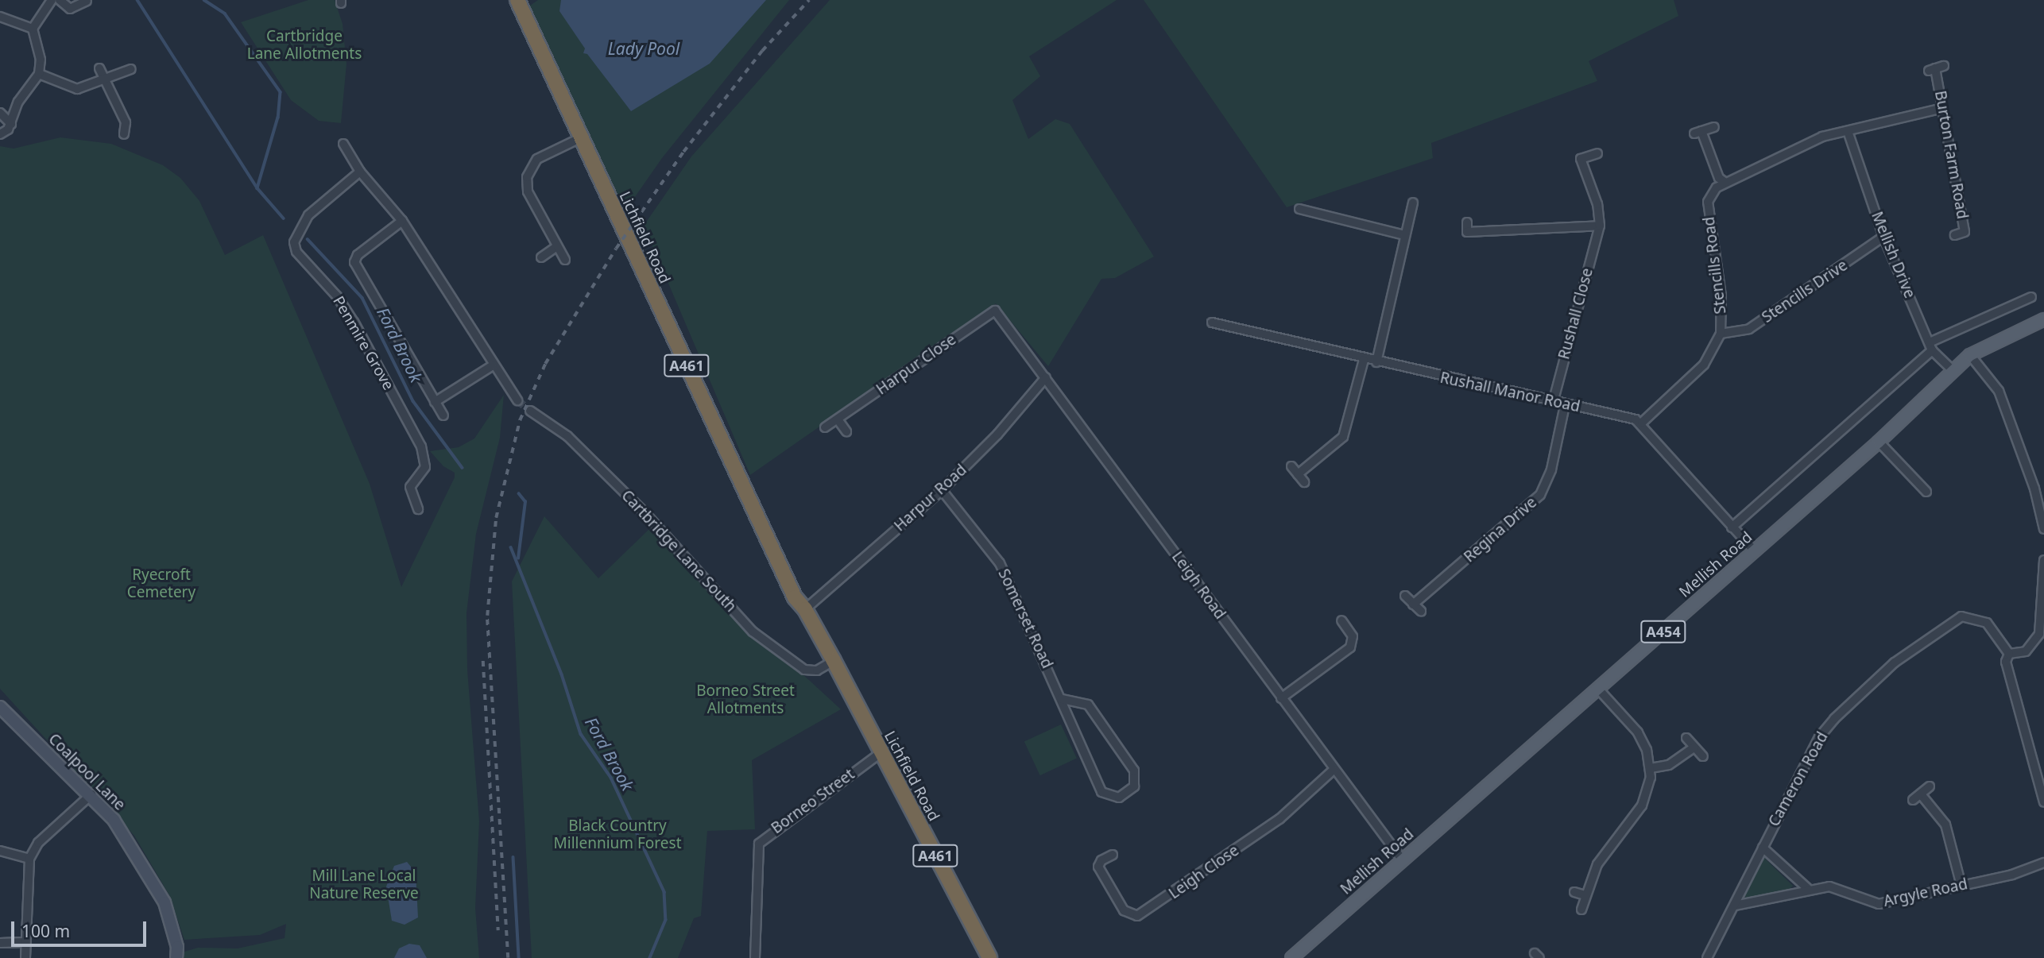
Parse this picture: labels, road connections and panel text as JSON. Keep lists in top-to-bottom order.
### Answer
{
  "streets": {
    "highway": ["Lichfield Road", "A461"],
    "main road": ["Mellish Road", "A454"],
    "street": [
      "Burton Farm Road",
      "Mellish Drive",
      "Stencills Road",
      "Stencills Drive",
      "Rushall Close",
      "Penmire Grove",
      "Harpur Close",
      "Rushall Manor Road",
      "Harpur Road",
      "Regina Drive",
      "Cartbridge Lane South",
      "Leigh Road",
      "Somerset Road",
      "Coalpool Lane",
      "Cameron Road",
      "Borneo Street",
      "Leigh Close",
      "Argyle Road"
    ]
  },
  "crossings": [
    ["Burton Farm Road", "Stencills Road"],
    ["Lichfield Road", "Harpur Road"],
    ["Lichfield Road", "Cartbridge Lane South"],
    ["Lichfield Road", "Borneo Street"],
    ["Mellish Drive", "Stencills Road"],
    ["Mellish Drive", "Stencills Drive"],
    ["Mellish Drive", "Mellish Road"],
    ["Stencills Road", "Stencills Drive"],
    ["Stencills Road", "Rushall Manor Road"],
    ["Rushall Close", "Rushall Manor Road"],
    ["Harpur Close", "Leigh Road"],
    ["Rushall Manor Road", "Regina Drive"],
    ["Harpur Road", "Leigh Road"],
    ["Harpur Road", "Somerset Road"],
    ["Mellish Road", "Leigh Road"],
    ["Leigh Road", "Leigh Close"],
    ["Cameron Road", "Argyle Road"]
  ],
  "water": ["Lady Pool", "Ford Brook"],
  "parks": [
    "Cartbridge Lane Allotments",
    "Ryecroft Cemetery",
    "Borneo Street Allotments",
    "Black Country Millennium Forest",
    "Mill Lane Local Nature Reserve"
  ],
  "scale_bar": "100 m"
}
